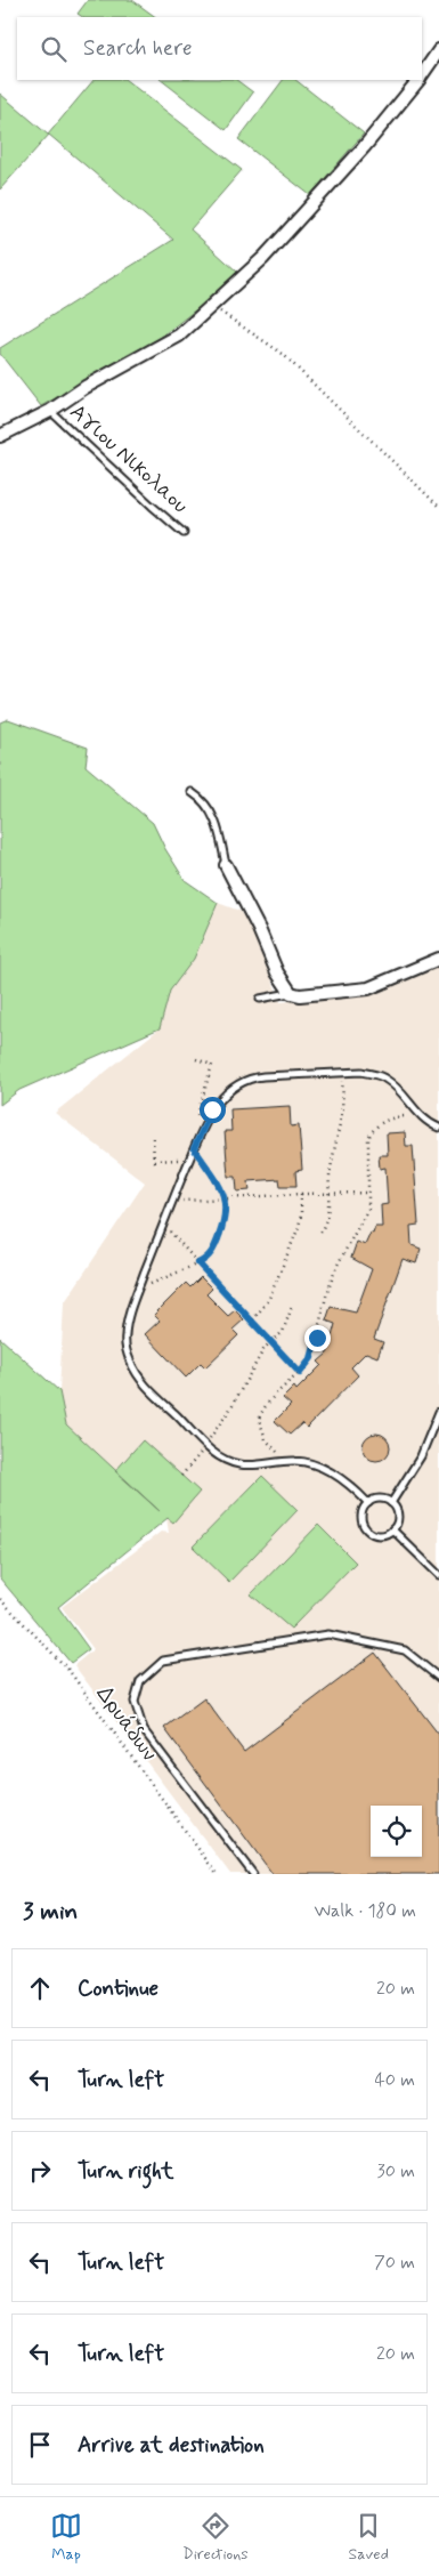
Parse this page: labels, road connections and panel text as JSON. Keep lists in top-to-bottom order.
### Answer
{
  "streets": {
    "lane": ["Αγιου Νικολαου"],
    "path": ["Δρυάδων"]
  },
  "page": {
    "search": "Search here",
    "heading": ["3 min", "Walk · 180 m"],
    "list": [
      ["Continue", "20 m"],
      ["Turn left", "40 m"],
      ["Turn right", "30 m"],
      ["Turn left", "70 m"],
      ["Turn left", "20 m"],
      "Arrive at destination"
    ],
    "nav": ["Map", "Directions", "Saved"]
  }
}
